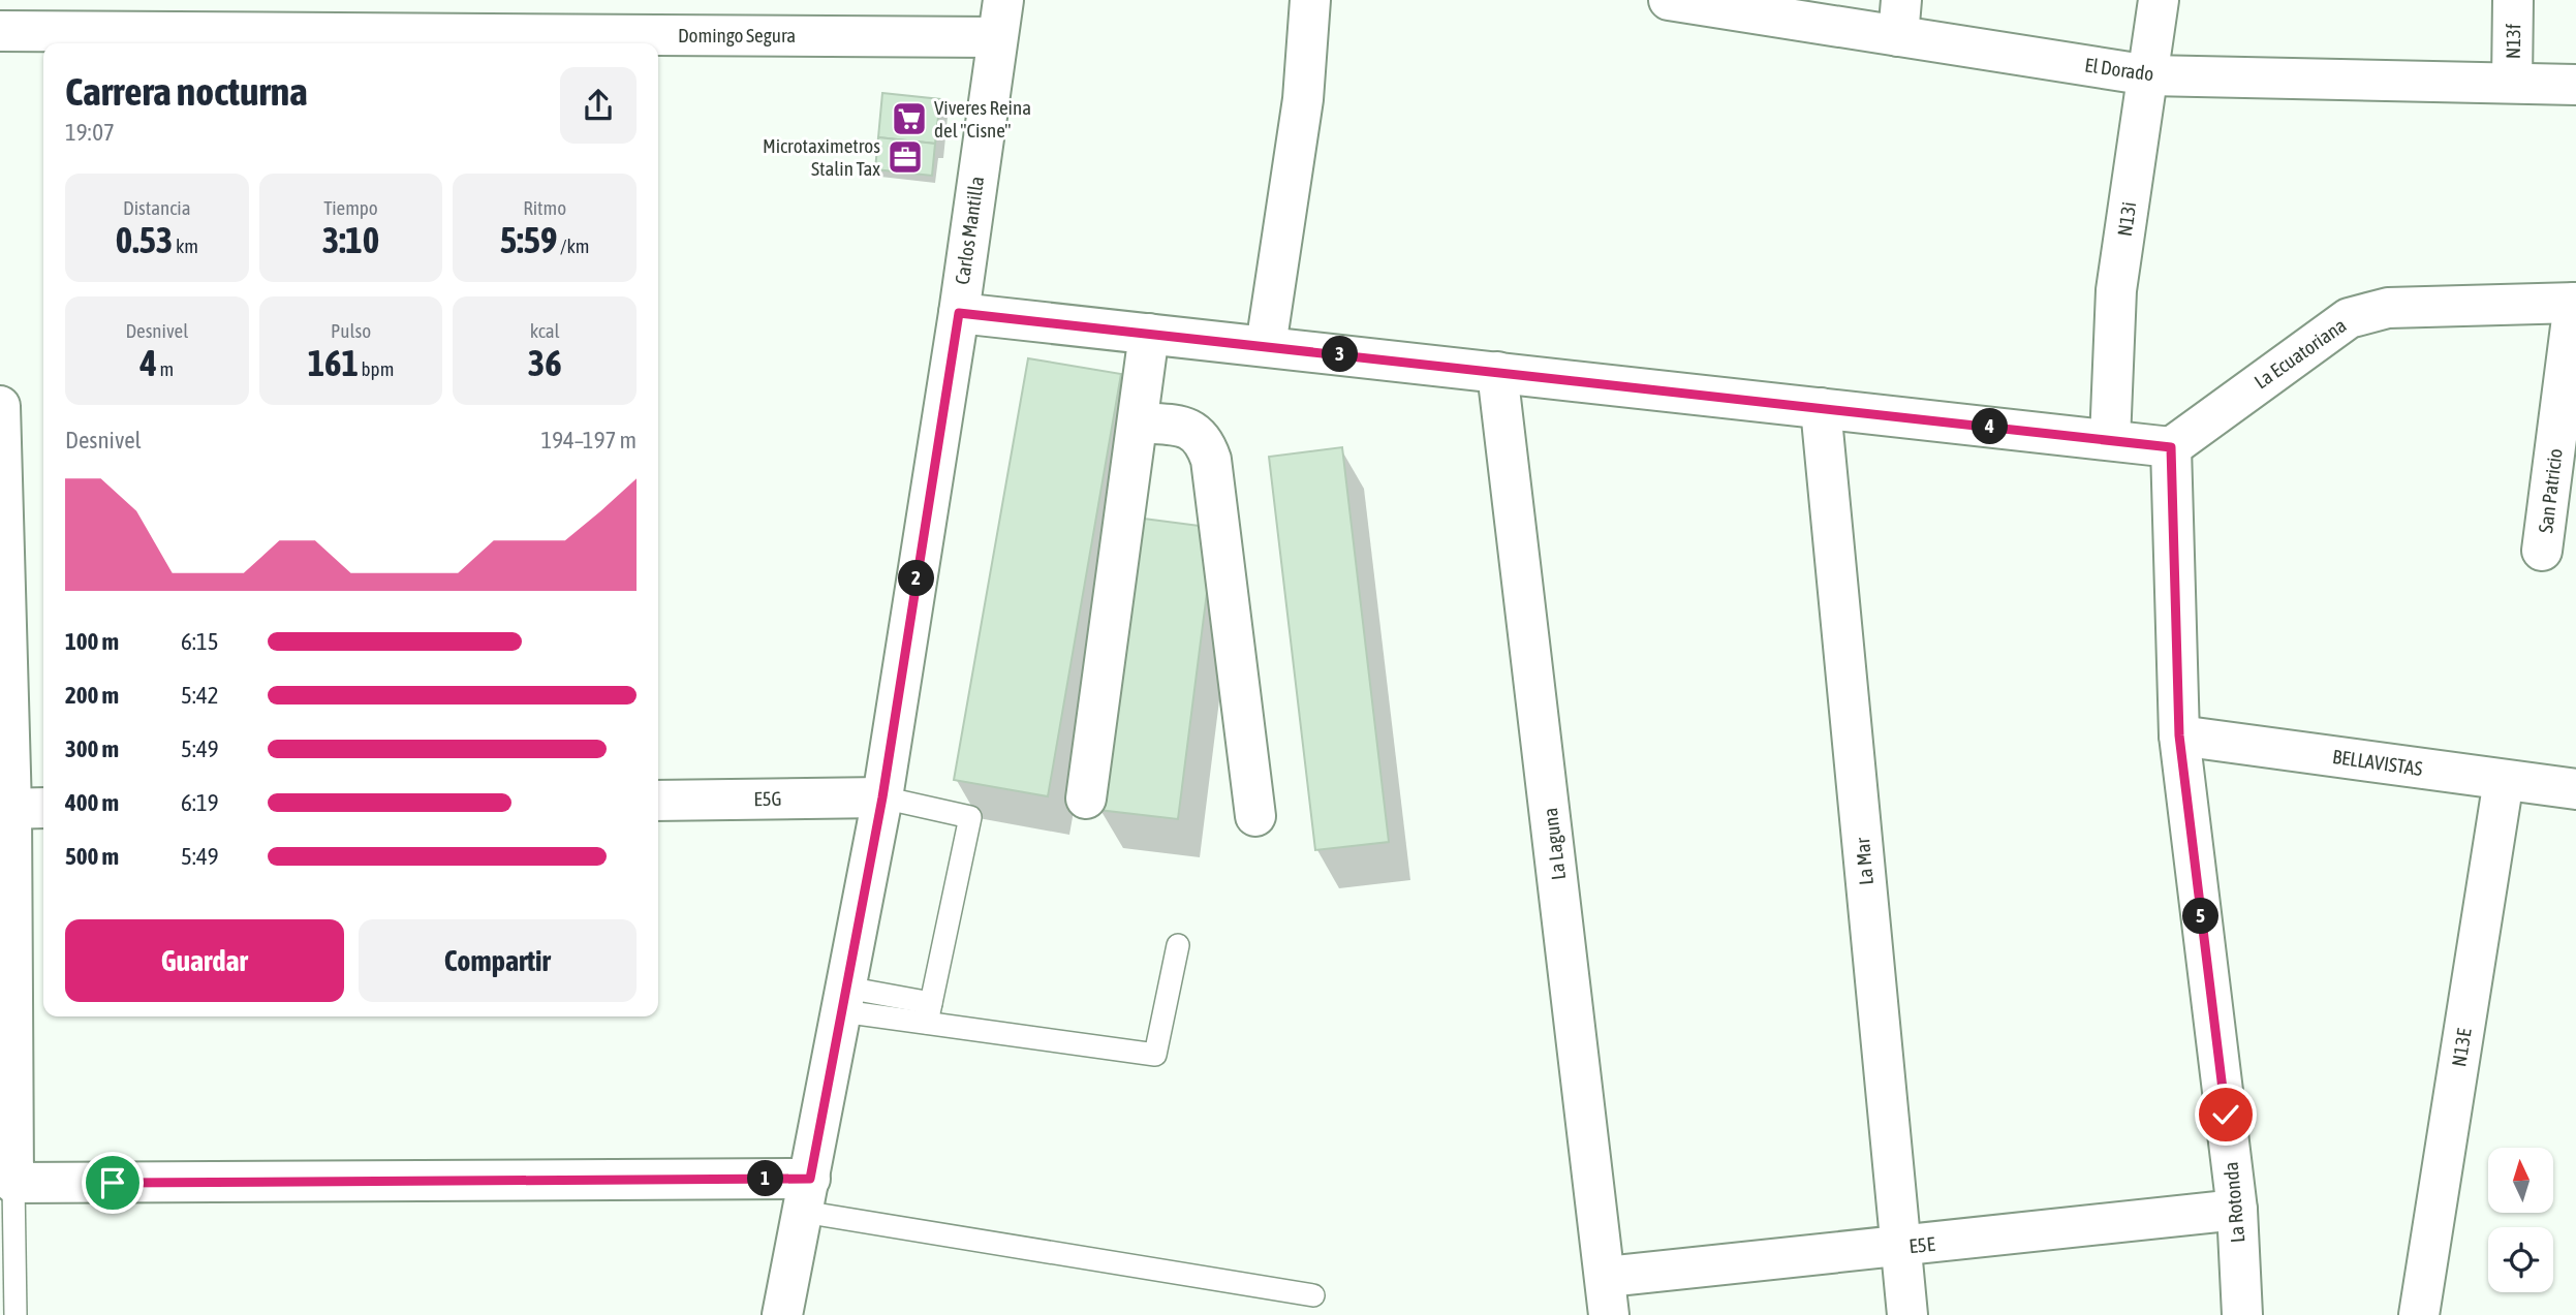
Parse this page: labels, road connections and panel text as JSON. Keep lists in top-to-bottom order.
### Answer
{
  "streets": {
    "street": [
      "Domingo Segura",
      "N13f",
      "El Dorado",
      "N13i",
      "Carlos Mantilla",
      "La Ecuatoriana",
      "San Patricio",
      "BELLAVISTAS",
      "E5G",
      "La Laguna",
      "La Mar",
      "N13E",
      "La Rotonda",
      "E5E"
    ]
  },
  "crossings": [
    ["Domingo Segura", "Carlos Mantilla"],
    ["N13f", "El Dorado"],
    ["El Dorado", "N13i"],
    ["Carlos Mantilla", "E5G"],
    ["La Ecuatoriana", "San Patricio"],
    ["La Ecuatoriana", "La Rotonda"],
    ["BELLAVISTAS", "N13E"],
    ["BELLAVISTAS", "La Rotonda"],
    ["La Laguna", "E5E"],
    ["La Mar", "E5E"],
    ["La Rotonda", "E5E"]
  ],
  "places": {
    "supermarket": ["Viveres Reina del \"Cisne\""],
    "office": ["Microtaximetros Stalin Tax"]
  },
  "north": "top",
  "page": {
    "heading": ["Carrera nocturna", "19:07"],
    "stats": [
      ["Distancia", "0.53 km"],
      ["Tiempo", "3:10"],
      ["Ritmo", "5:59 /km"],
      ["Desnivel", "4 m"],
      ["Pulso", "161 bpm"],
      ["kcal", "36"]
    ],
    "pins": [
      "3",
      "4",
      "2",
      "5",
      "1"
    ],
    "chart": ["Desnivel", "194–197 m"],
    "list": [
      {
        "name": "100 m",
        "note": "6:15"
      },
      {
        "name": "200 m",
        "note": "5:42"
      },
      {
        "name": "300 m",
        "note": "5:49"
      },
      {
        "name": "400 m",
        "note": "6:19"
      },
      {
        "name": "500 m",
        "note": "5:49"
      }
    ],
    "buttons": ["Guardar", "Compartir"]
  }
}
